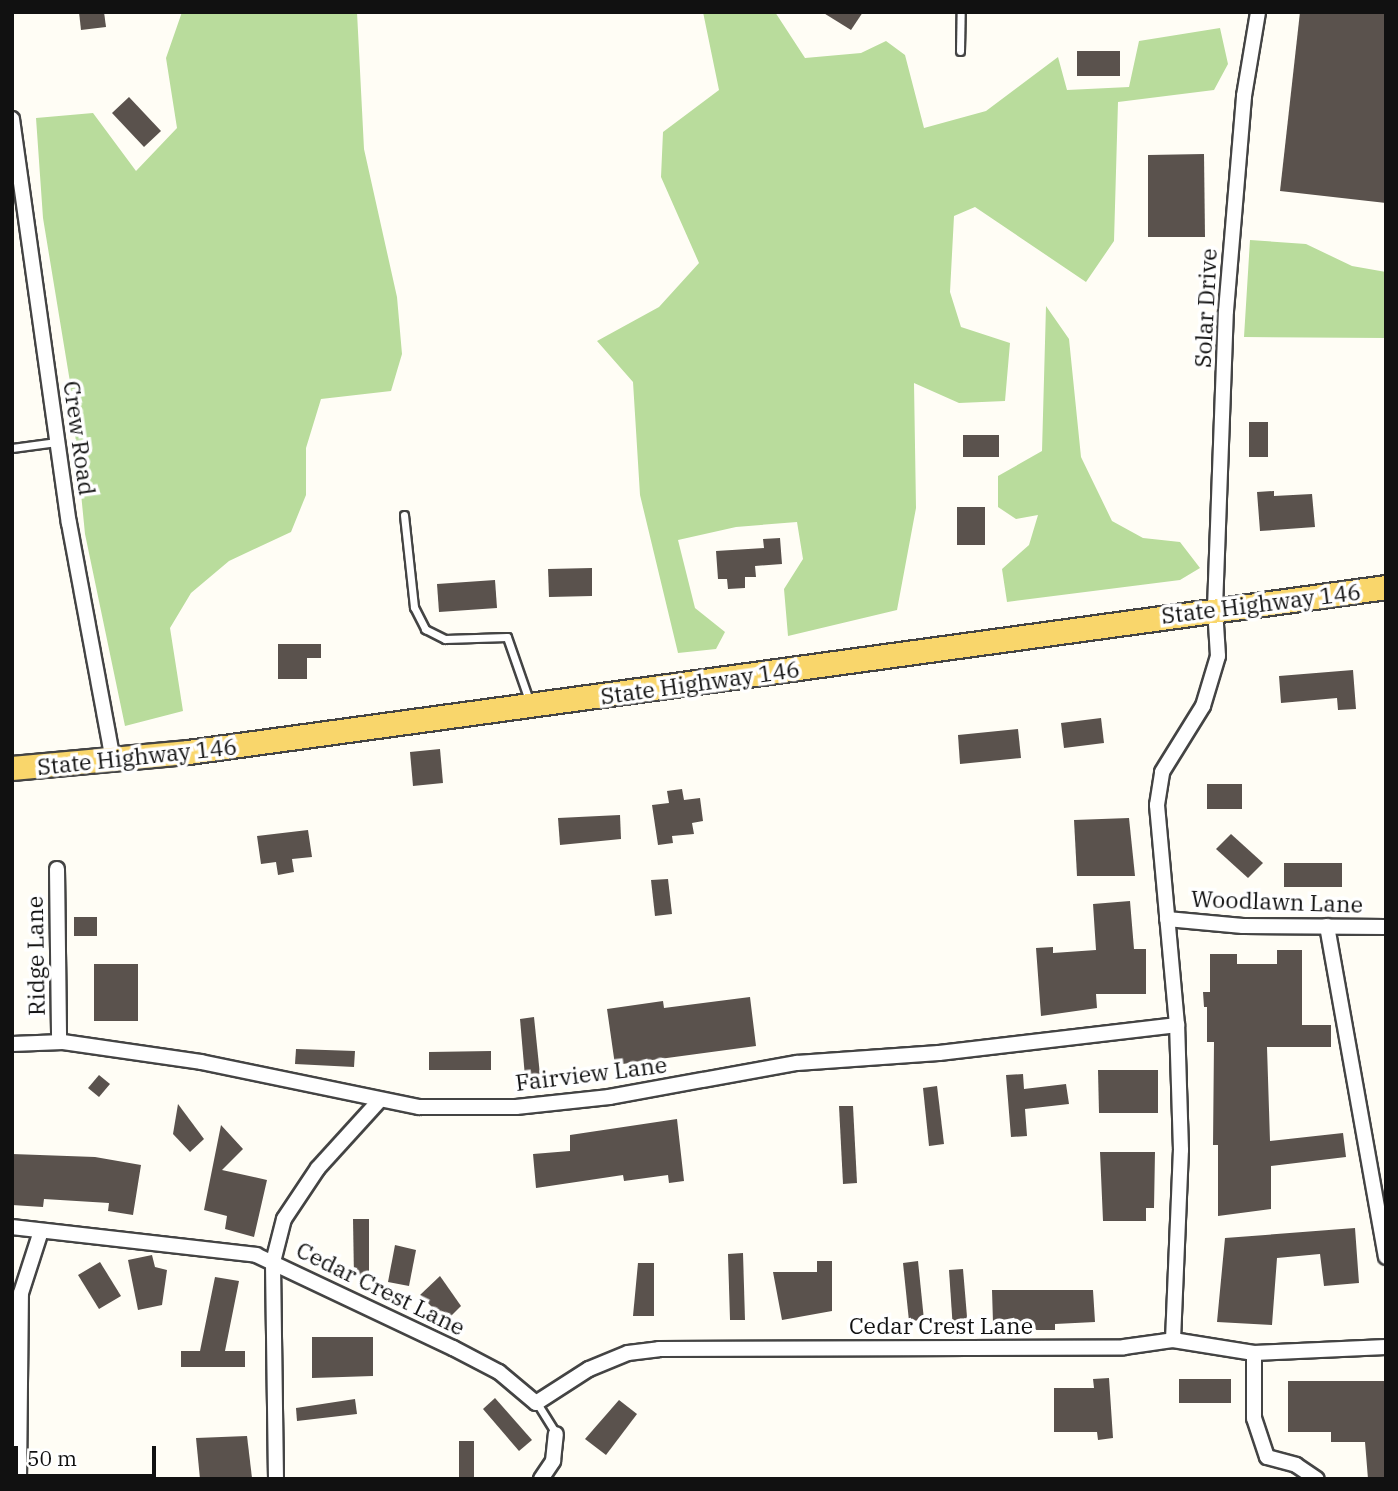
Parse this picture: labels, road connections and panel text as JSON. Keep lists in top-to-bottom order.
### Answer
{
  "streets": {
    "main road": ["State Highway 146"],
    "street": [
      "Solar Drive",
      "Crew Road",
      "Woodlawn Lane",
      "Ridge Lane",
      "Fairview Lane",
      "Cedar Crest Lane"
    ]
  },
  "crossings": [
    ["Solar Drive", "State Highway 146"],
    ["Crew Road", "State Highway 146"],
    ["Ridge Lane", "Fairview Lane"]
  ],
  "scale_bar": "50 m"
}
